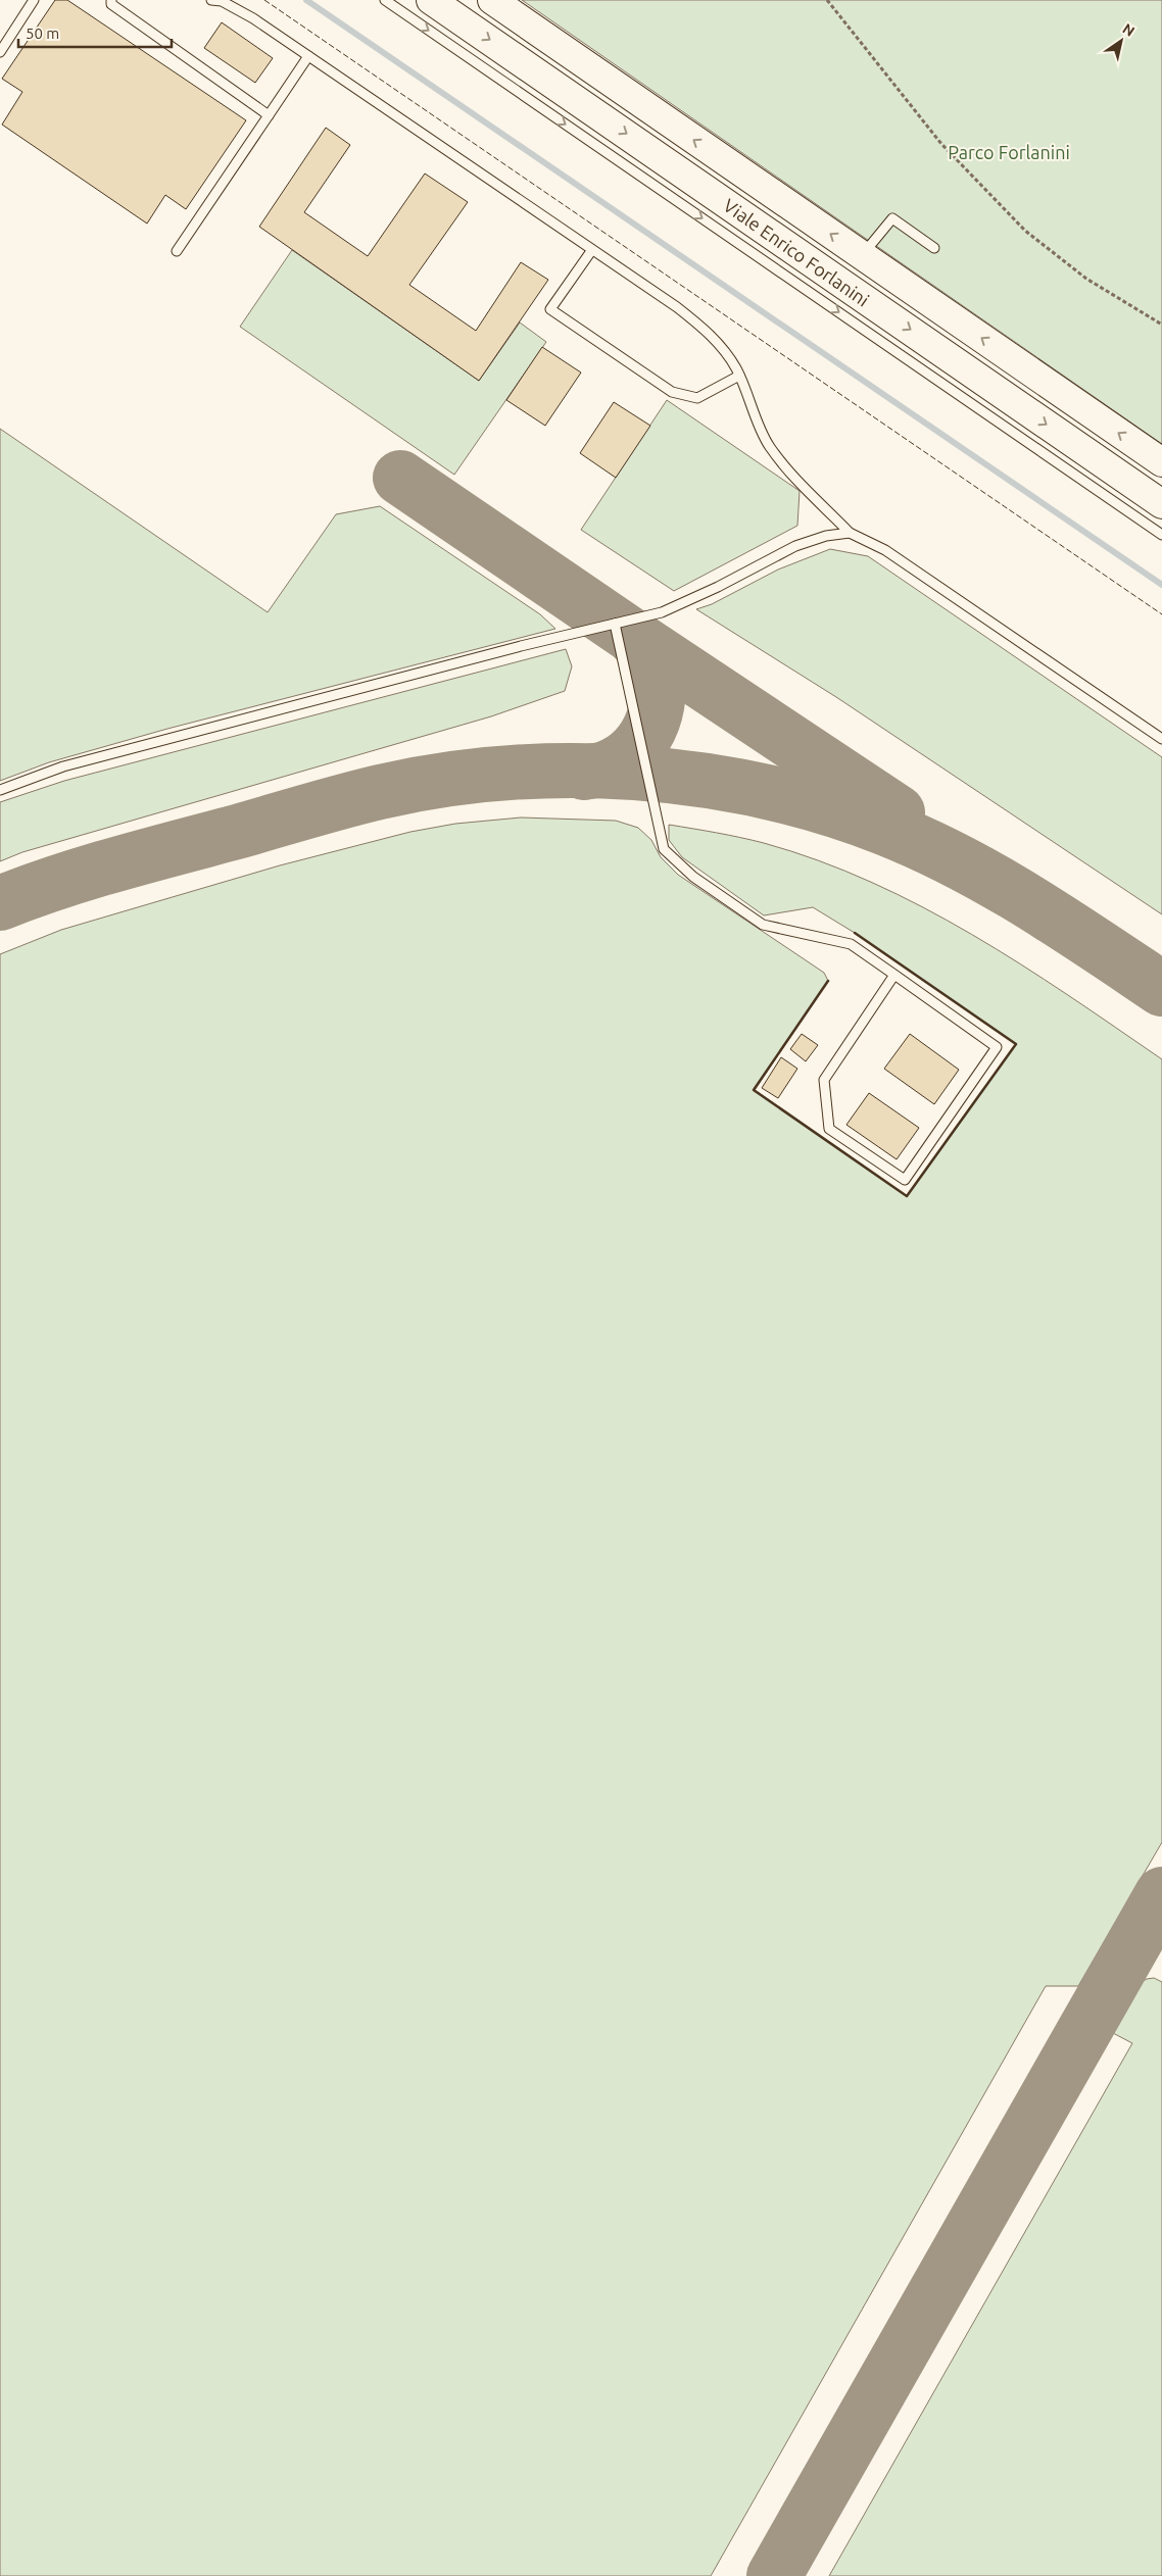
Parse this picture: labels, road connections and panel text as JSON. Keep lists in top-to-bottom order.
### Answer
{
  "streets": {
    "main road": ["Viale Enrico Forlanini"]
  },
  "parks": ["Parco Forlanini"],
  "scale_bar": "50 m",
  "north": "top right"
}
